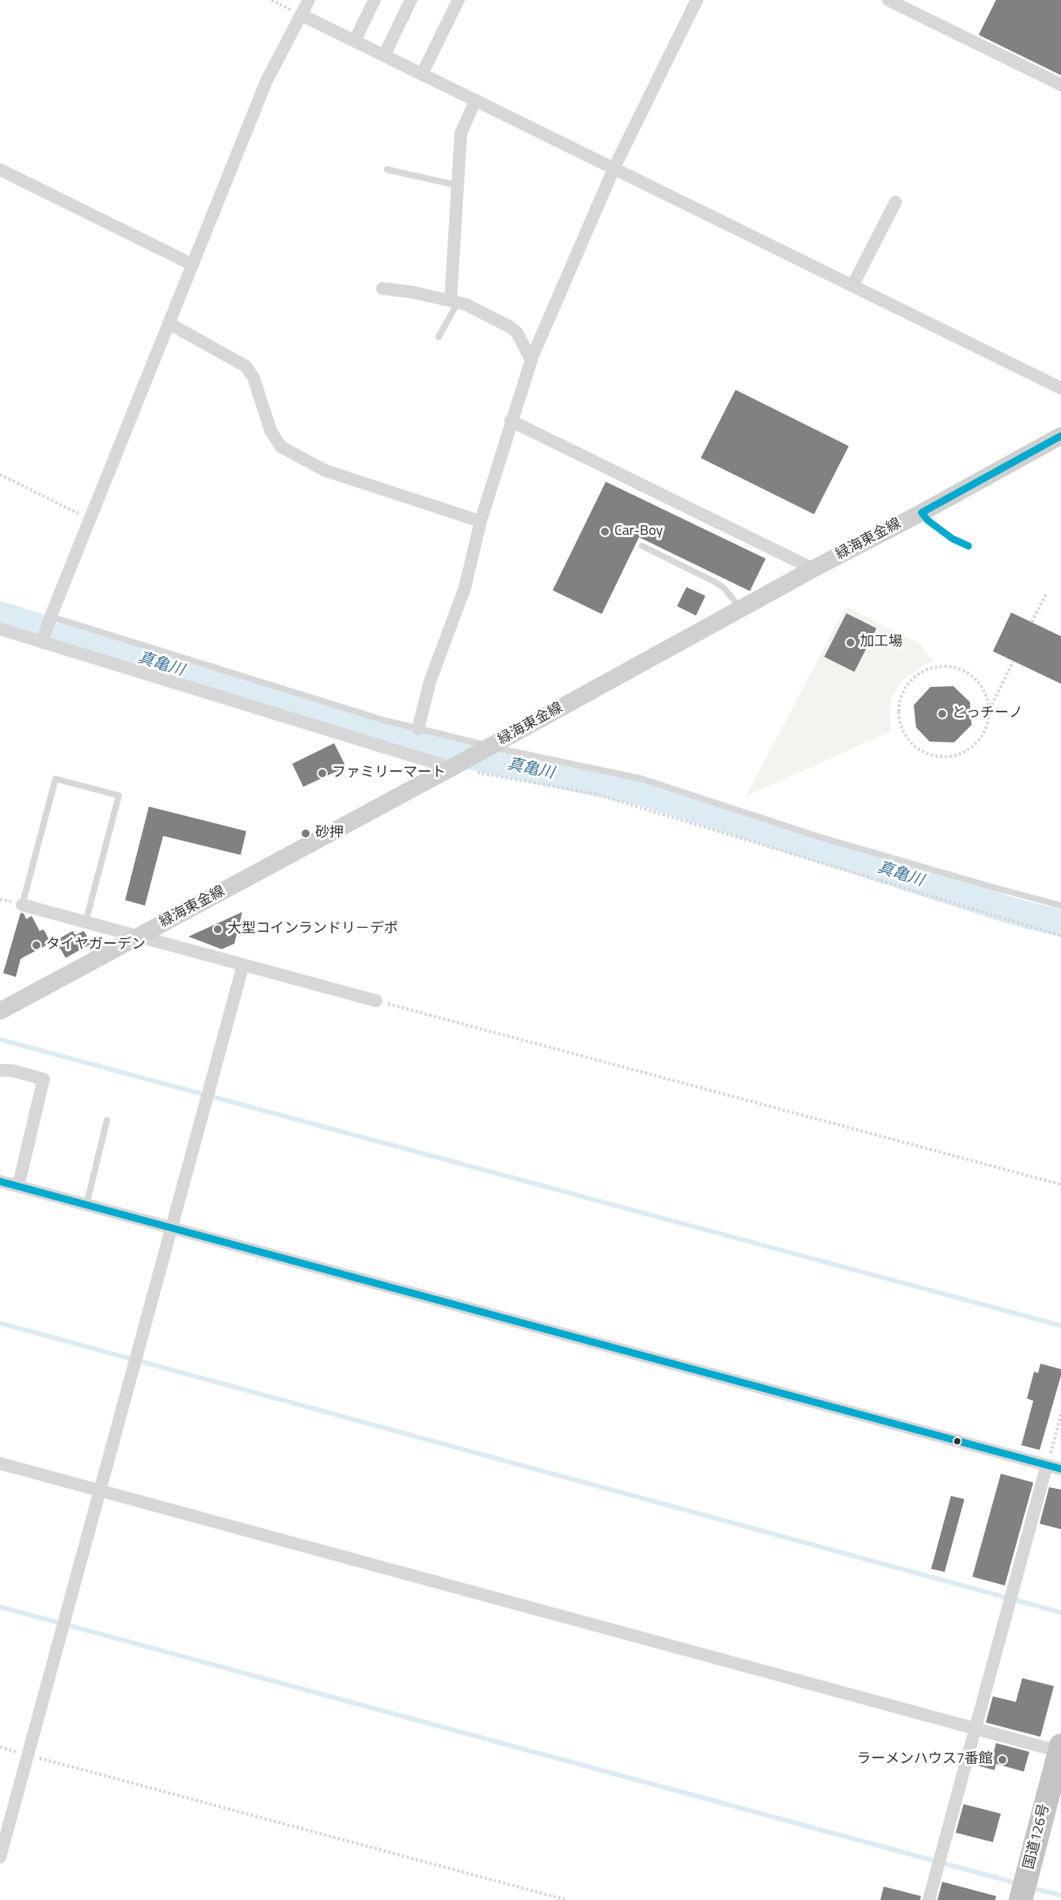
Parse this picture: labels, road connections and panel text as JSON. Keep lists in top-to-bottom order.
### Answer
{
  "streets": {
    "highway": ["国道126号"],
    "main road": ["緑海東金線"]
  },
  "water": ["真亀川"],
  "places": [
    "Car-Boy",
    "加工場",
    "とっチーノ",
    "ファミリーマート",
    "砂押",
    "大型コインランドリ－デポ",
    "タイヤガーデン",
    "ラーメンハウス7番館"
  ]
}
